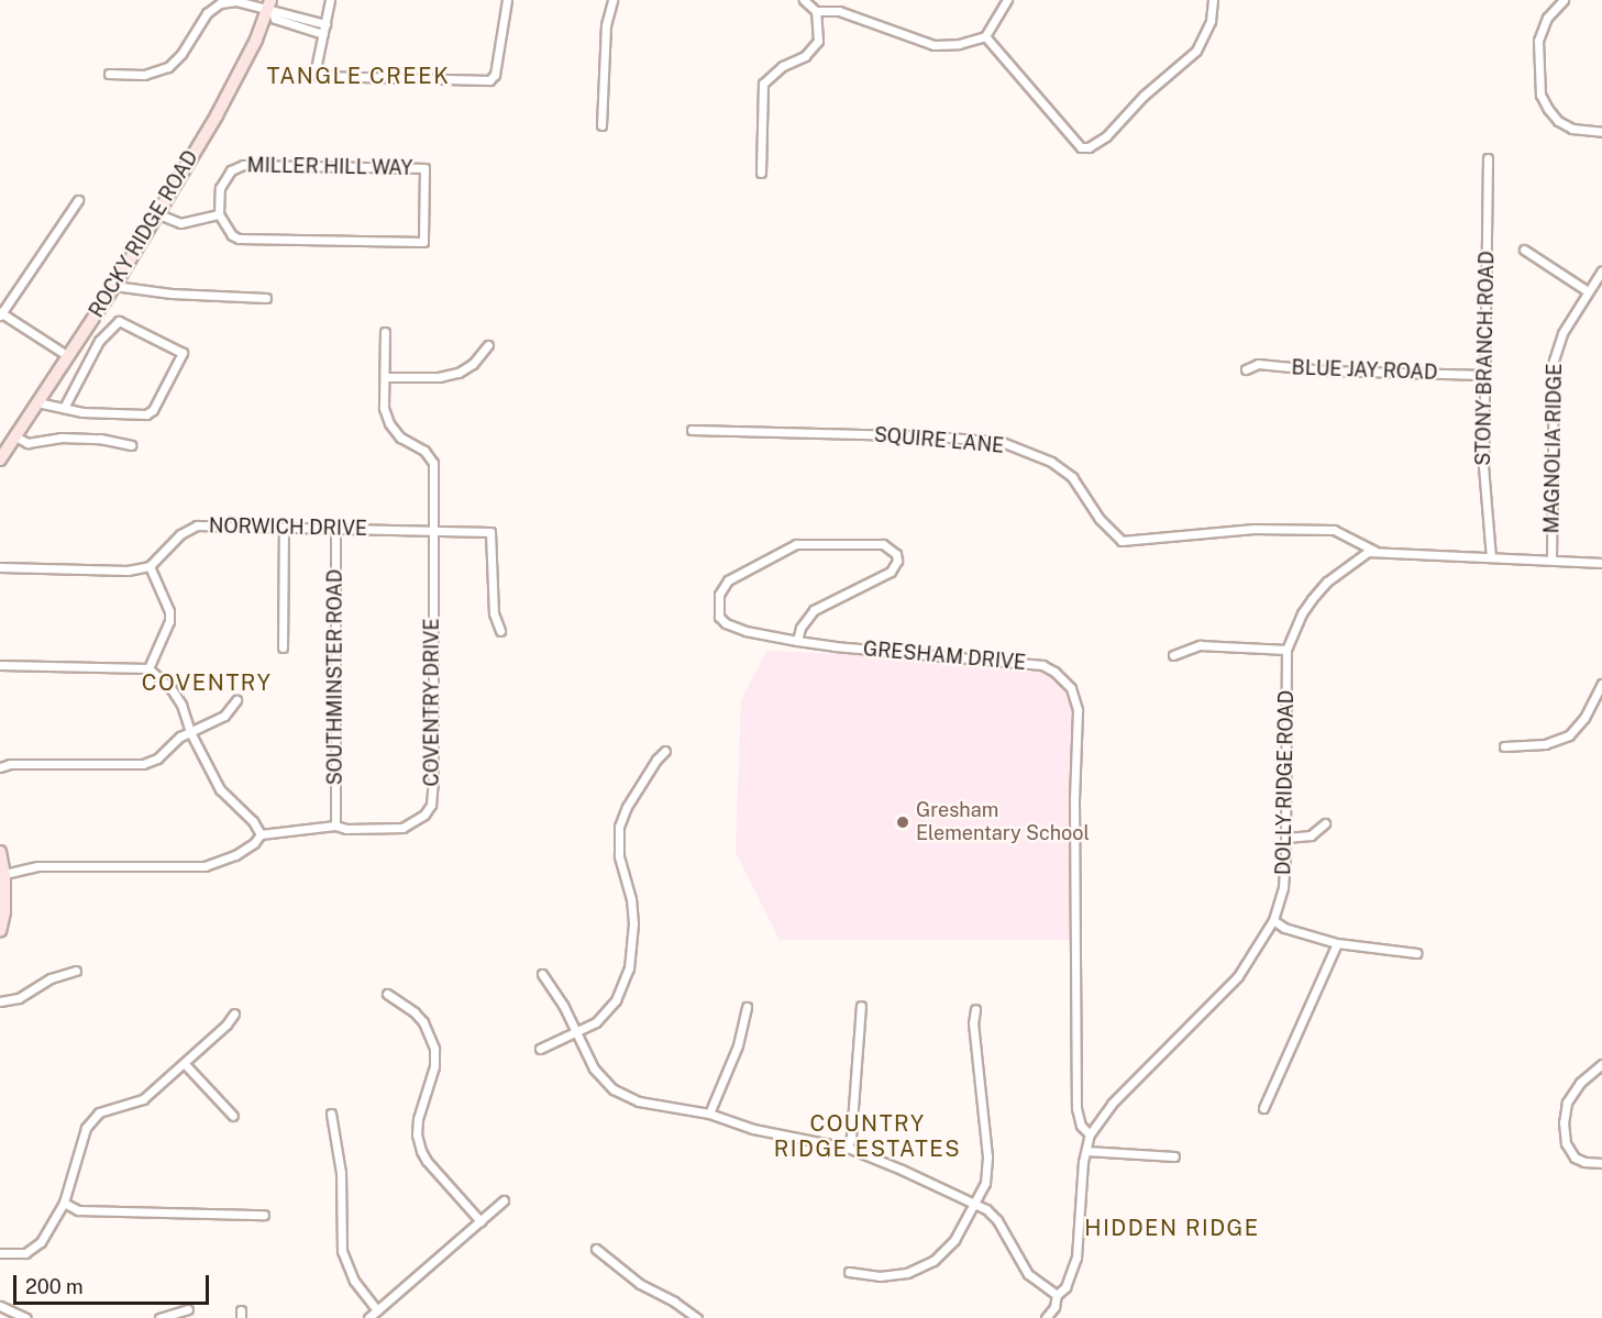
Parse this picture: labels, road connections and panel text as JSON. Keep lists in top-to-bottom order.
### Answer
{
  "streets": {
    "main road": ["ROCKY RIDGE ROAD"],
    "street": [
      "MILLER HILL WAY",
      "STONY BRANCH ROAD",
      "BLUE JAY ROAD",
      "SQUIRE LANE",
      "MAGNOLIA RIDGE",
      "NORWICH DRIVE",
      "GRESHAM DRIVE",
      "SOUTHMINSTER ROAD",
      "COVENTRY DRIVE",
      "DOLLY RIDGE ROAD"
    ]
  },
  "crossings": [
    ["STONY BRANCH ROAD", "BLUE JAY ROAD"],
    ["STONY BRANCH ROAD", "DOLLY RIDGE ROAD"],
    ["SQUIRE LANE", "DOLLY RIDGE ROAD"],
    ["MAGNOLIA RIDGE", "DOLLY RIDGE ROAD"],
    ["NORWICH DRIVE", "SOUTHMINSTER ROAD"],
    ["NORWICH DRIVE", "COVENTRY DRIVE"],
    ["GRESHAM DRIVE", "DOLLY RIDGE ROAD"],
    ["SOUTHMINSTER ROAD", "COVENTRY DRIVE"]
  ],
  "districts": [
    "TANGLE CREEK",
    "COVENTRY",
    "COUNTRY RIDGE ESTATES",
    "HIDDEN RIDGE"
  ],
  "places": ["Gresham Elementary School"],
  "scale_bar": "200 m"
}
